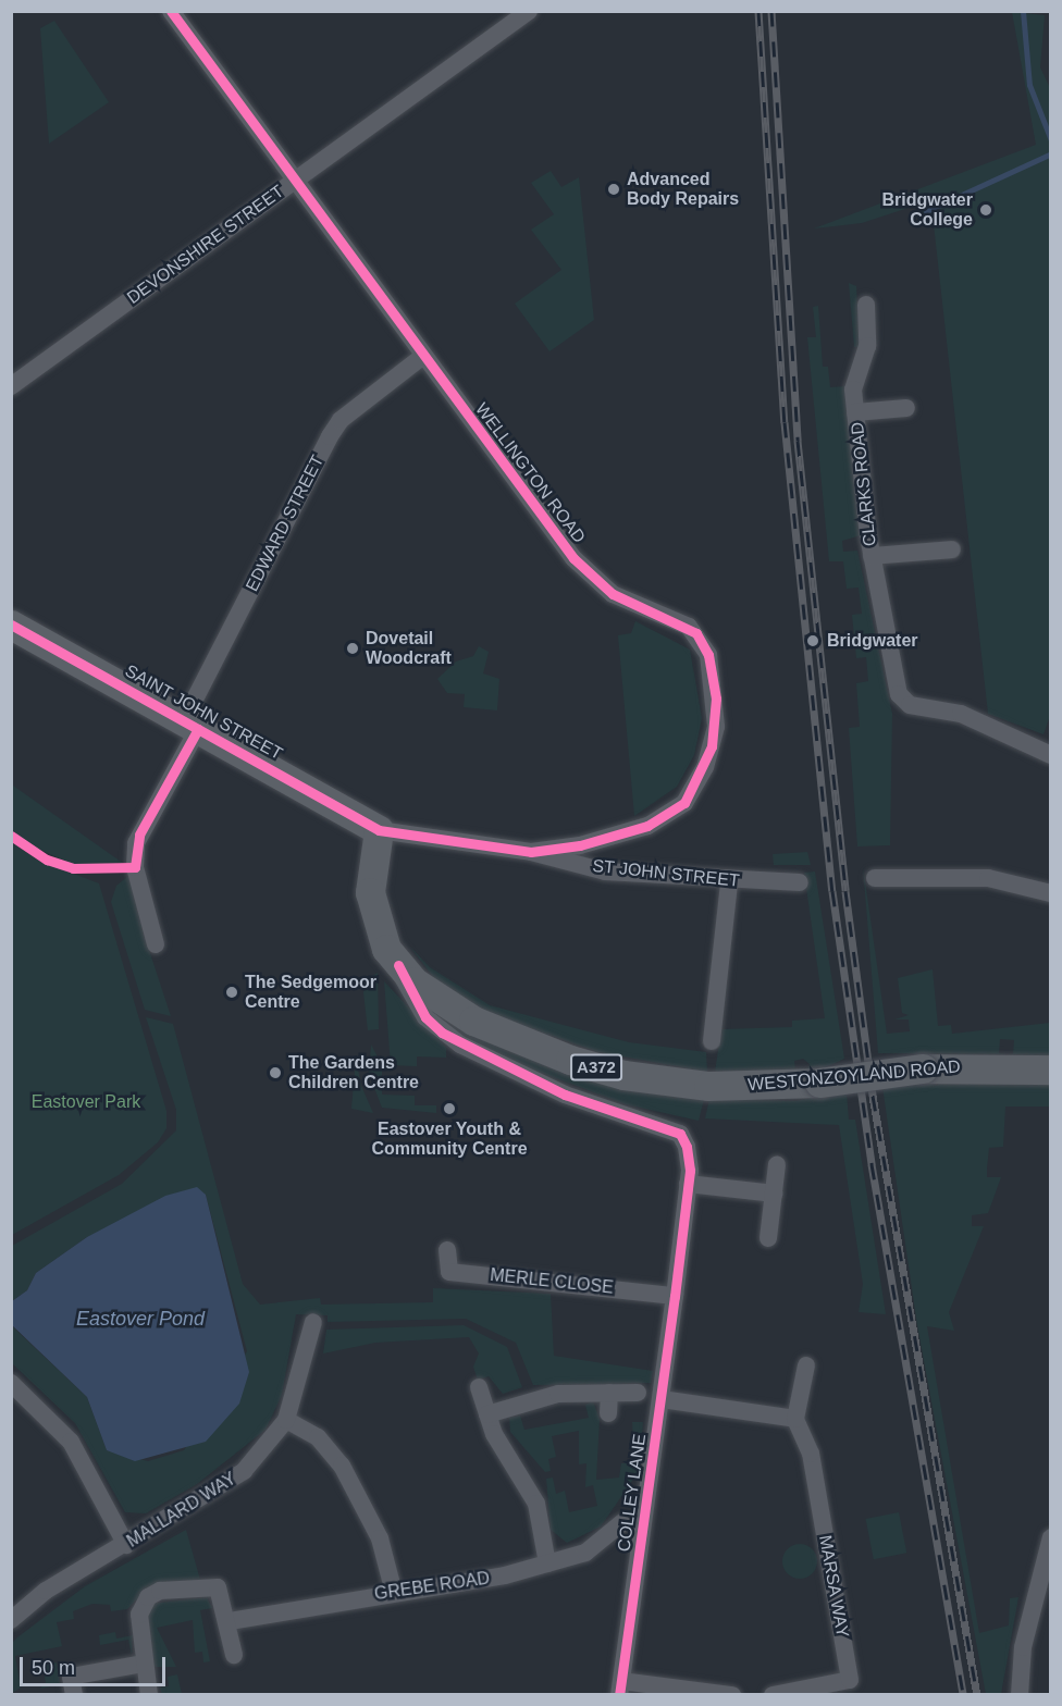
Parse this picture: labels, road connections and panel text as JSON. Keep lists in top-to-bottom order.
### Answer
{
  "streets": {
    "main road": ["SAINT JOHN STREET", "A372", "WESTONZOYLAND ROAD"],
    "street": [
      "DEVONSHIRE STREET",
      "WELLINGTON ROAD",
      "CLARKS ROAD",
      "EDWARD STREET",
      "ST JOHN STREET",
      "MERLE CLOSE",
      "COLLEY LANE",
      "MALLARD WAY",
      "GREBE ROAD",
      "MARSA WAY"
    ]
  },
  "crossings": [
    ["DEVONSHIRE STREET", "WELLINGTON ROAD"],
    ["WELLINGTON ROAD", "EDWARD STREET"],
    ["WELLINGTON ROAD", "ST JOHN STREET"],
    ["EDWARD STREET", "SAINT JOHN STREET"],
    ["SAINT JOHN STREET", "ST JOHN STREET"],
    ["SAINT JOHN STREET", "WESTONZOYLAND ROAD"],
    ["ST JOHN STREET", "WESTONZOYLAND ROAD"],
    ["WESTONZOYLAND ROAD", "COLLEY LANE"],
    ["MERLE CLOSE", "COLLEY LANE"]
  ],
  "water": ["Eastover Pond"],
  "parks": ["Eastover Park"],
  "places": [
    "Advanced Body Repairs",
    "Bridgwater College",
    "Bridgwater",
    "Dovetail Woodcraft",
    "The Sedgemoor Centre",
    "The Gardens Children Centre",
    "Eastover Youth & Community Centre"
  ],
  "scale_bar": "50 m"
}
